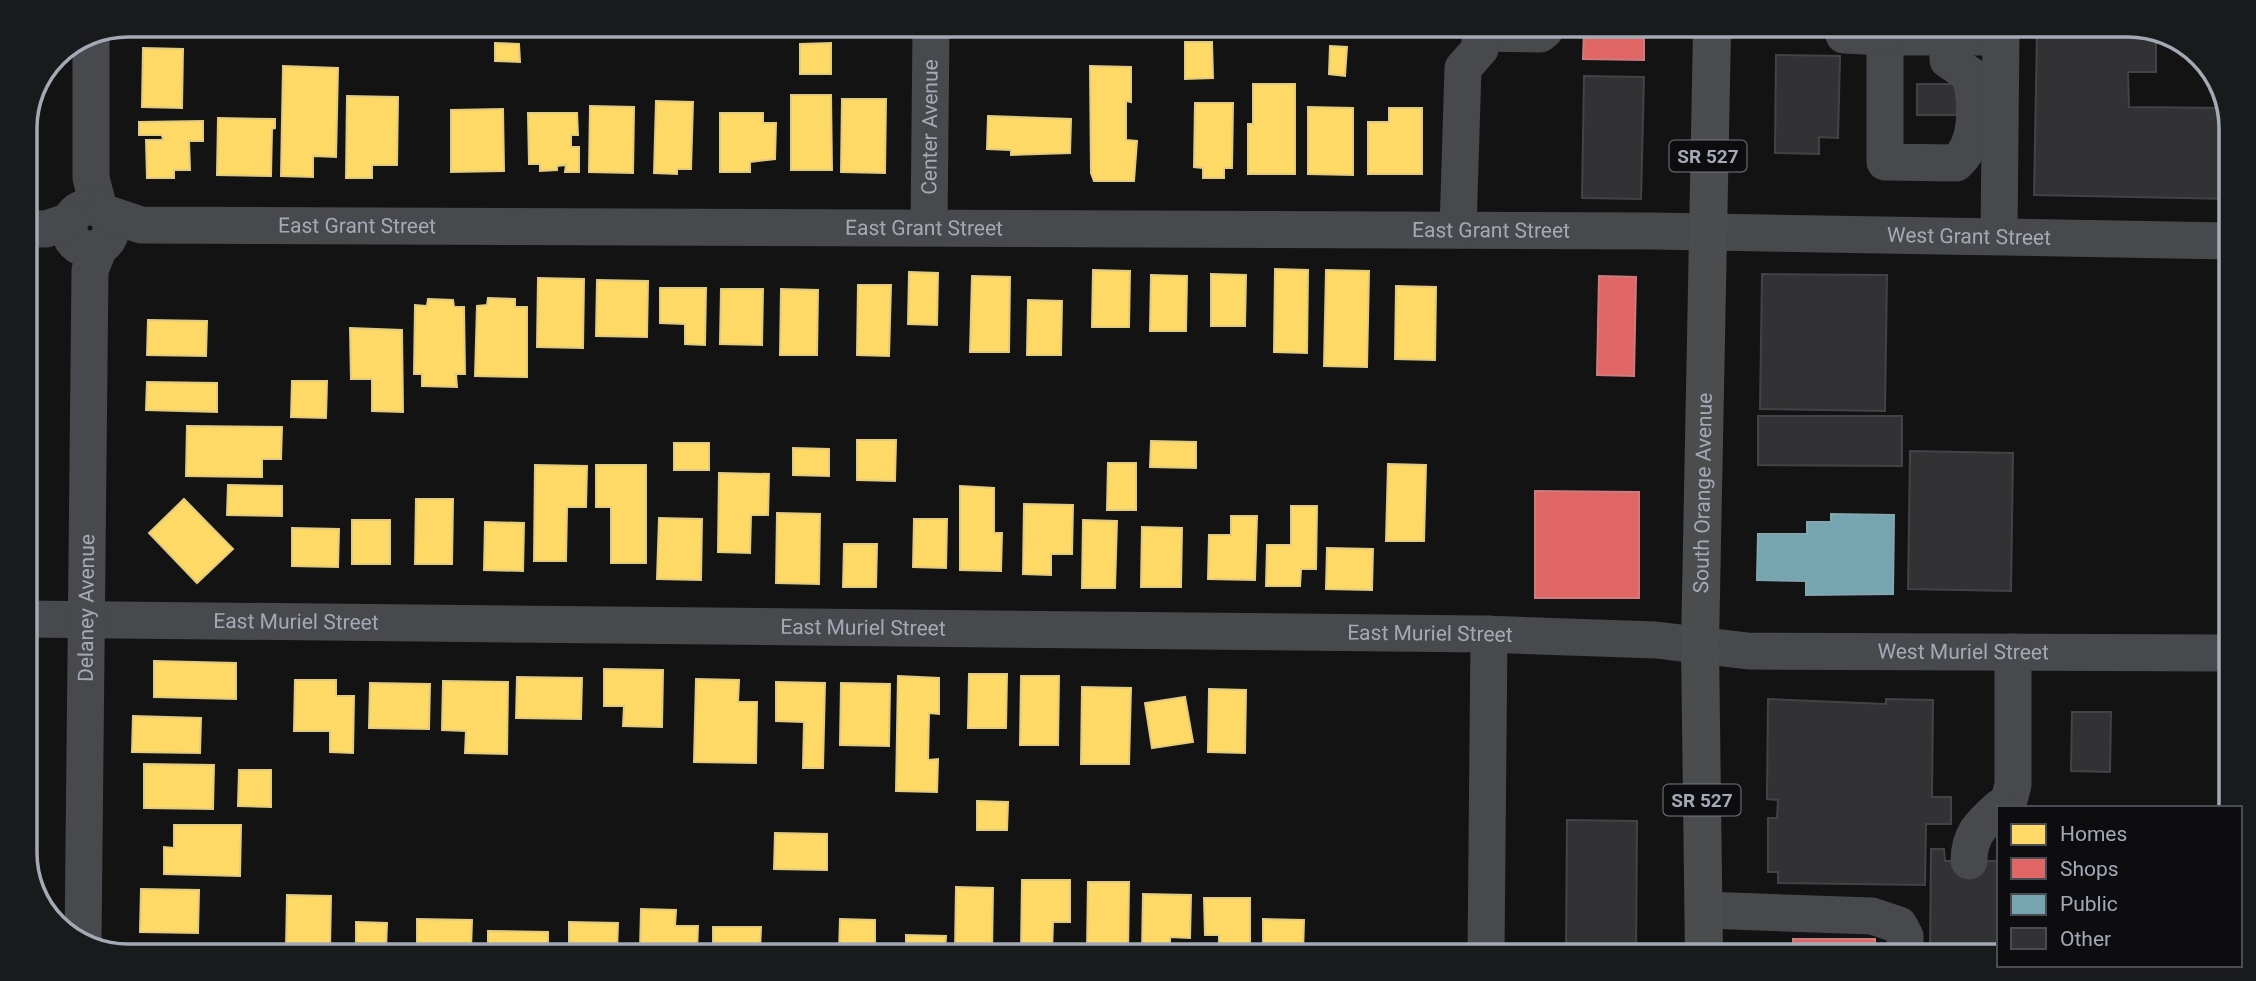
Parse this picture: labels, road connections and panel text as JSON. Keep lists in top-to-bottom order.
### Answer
{
  "streets": {
    "main road": ["SR 527", "South Orange Avenue"],
    "street": [
      "Center Avenue",
      "East Grant Street",
      "West Grant Street",
      "Delaney Avenue",
      "East Muriel Street",
      "West Muriel Street"
    ]
  },
  "crossings": [
    ["Center Avenue", "East Grant Street"],
    ["East Grant Street", "West Grant Street"],
    ["East Grant Street", "South Orange Avenue"],
    ["East Grant Street", "Delaney Avenue"],
    ["West Grant Street", "South Orange Avenue"],
    ["South Orange Avenue", "East Muriel Street"],
    ["South Orange Avenue", "West Muriel Street"],
    ["Delaney Avenue", "East Muriel Street"],
    ["East Muriel Street", "West Muriel Street"]
  ],
  "legend": [
    "Homes",
    "Shops",
    "Public",
    "Other"
  ]
}
